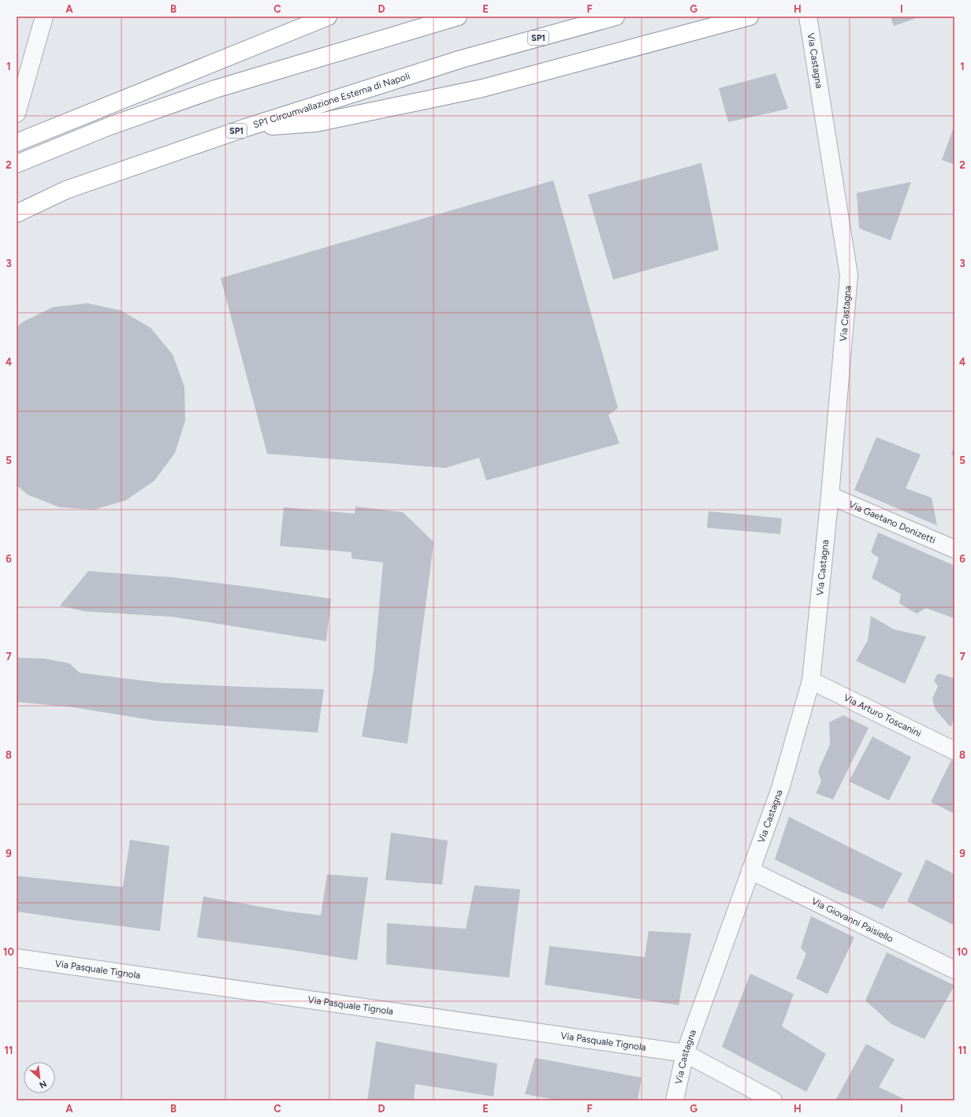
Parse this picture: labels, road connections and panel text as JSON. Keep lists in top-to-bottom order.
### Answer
{
  "streets": {
    "highway": ["SP1", "SP1 Circumvallazione Esterna di Napoli"],
    "street": [
      "Via Castagna",
      "Via Gaetano Donizetti",
      "Via Arturo Toscanini",
      "Via Giovanni Paisiello",
      "Via Pasquale Tignola"
    ]
  },
  "crossings": [
    ["Via Castagna", "Via Gaetano Donizetti"],
    ["Via Castagna", "Via Arturo Toscanini"],
    ["Via Castagna", "Via Giovanni Paisiello"],
    ["Via Castagna", "Via Pasquale Tignola"]
  ],
  "north": "bottom right",
  "grid": {
    "columns": [
      "A",
      "B",
      "C",
      "D",
      "E",
      "F",
      "G",
      "H",
      "I"
    ],
    "rows": [
      "1",
      "2",
      "3",
      "4",
      "5",
      "6",
      "7",
      "8",
      "9",
      "10",
      "11"
    ]
  }
}
